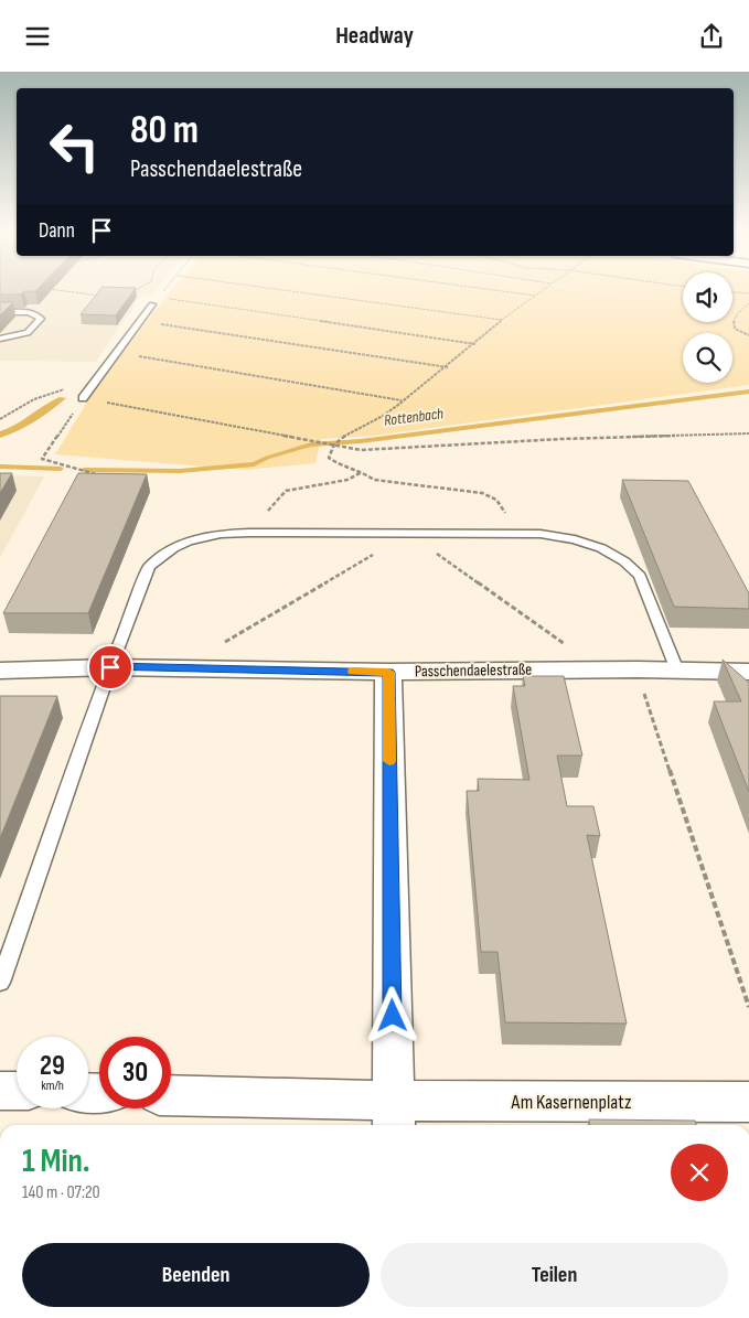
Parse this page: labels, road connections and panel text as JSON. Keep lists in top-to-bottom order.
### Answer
{
  "streets": {
    "street": ["Passchendaelestraße", "Am Kasernenplatz"]
  },
  "water": ["Rottenbach"],
  "page": {
    "header": "Headway",
    "turn": ["80 m", "Passchendaelestraße"],
    "then": "Dann",
    "speed": "29 km/h",
    "limit": "30",
    "heading": ["1 Min.", "140 m · 07:20"],
    "buttons": ["Beenden", "Teilen"]
  }
}
